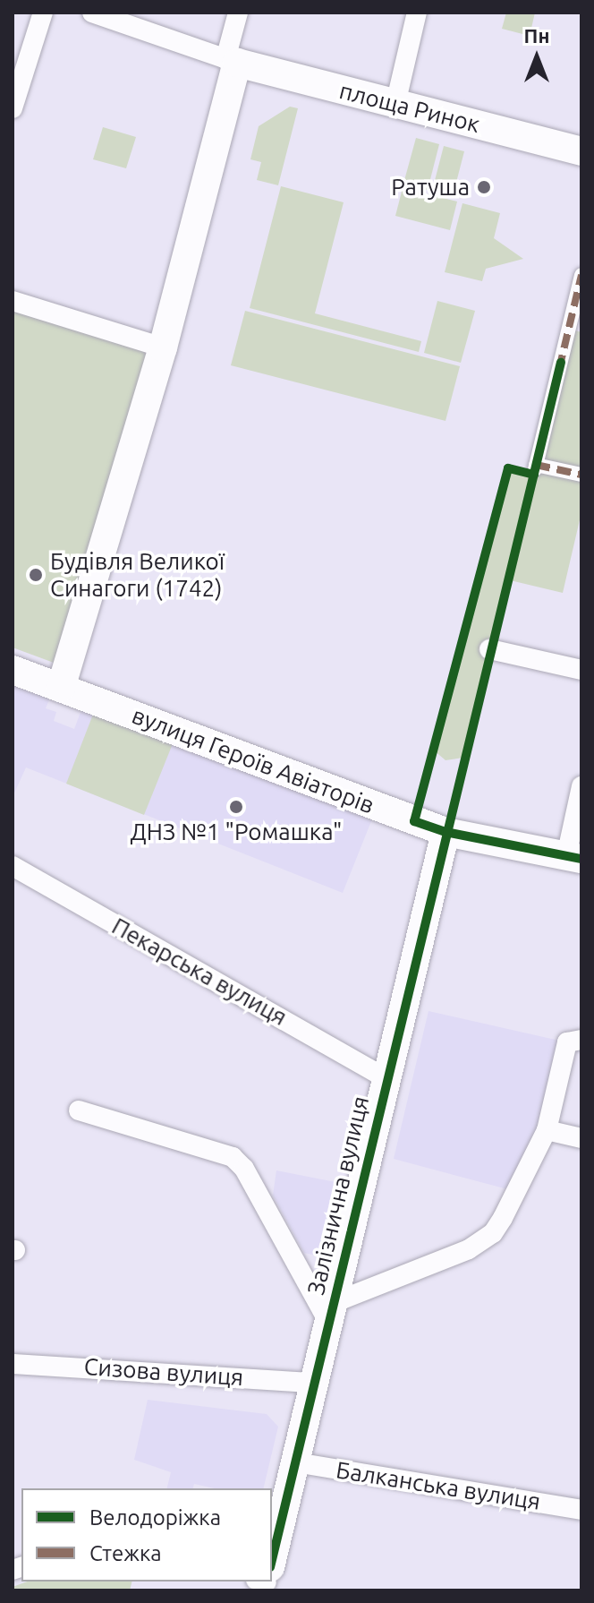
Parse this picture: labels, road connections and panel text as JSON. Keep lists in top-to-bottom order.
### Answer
{
  "streets": {
    "main road": ["площа Ринок", "вулиця Героїв Авіаторів", "Залізнична вулиця"],
    "street": ["Пекарська вулиця", "Сизова вулиця", "Балканська вулиця"]
  },
  "crossings": [
    ["вулиця Героїв Авіаторів", "Залізнична вулиця"],
    ["Пекарська вулиця", "Залізнична вулиця"],
    ["Залізнична вулиця", "Сизова вулиця"],
    ["Залізнична вулиця", "Балканська вулиця"]
  ],
  "places": ["Ратуша", "Будівля Великої Синагоги (1742)", "ДНЗ №1 \"Ромашка\""],
  "legend": ["Велодоріжка", "Стежка"],
  "north": "top"
}
